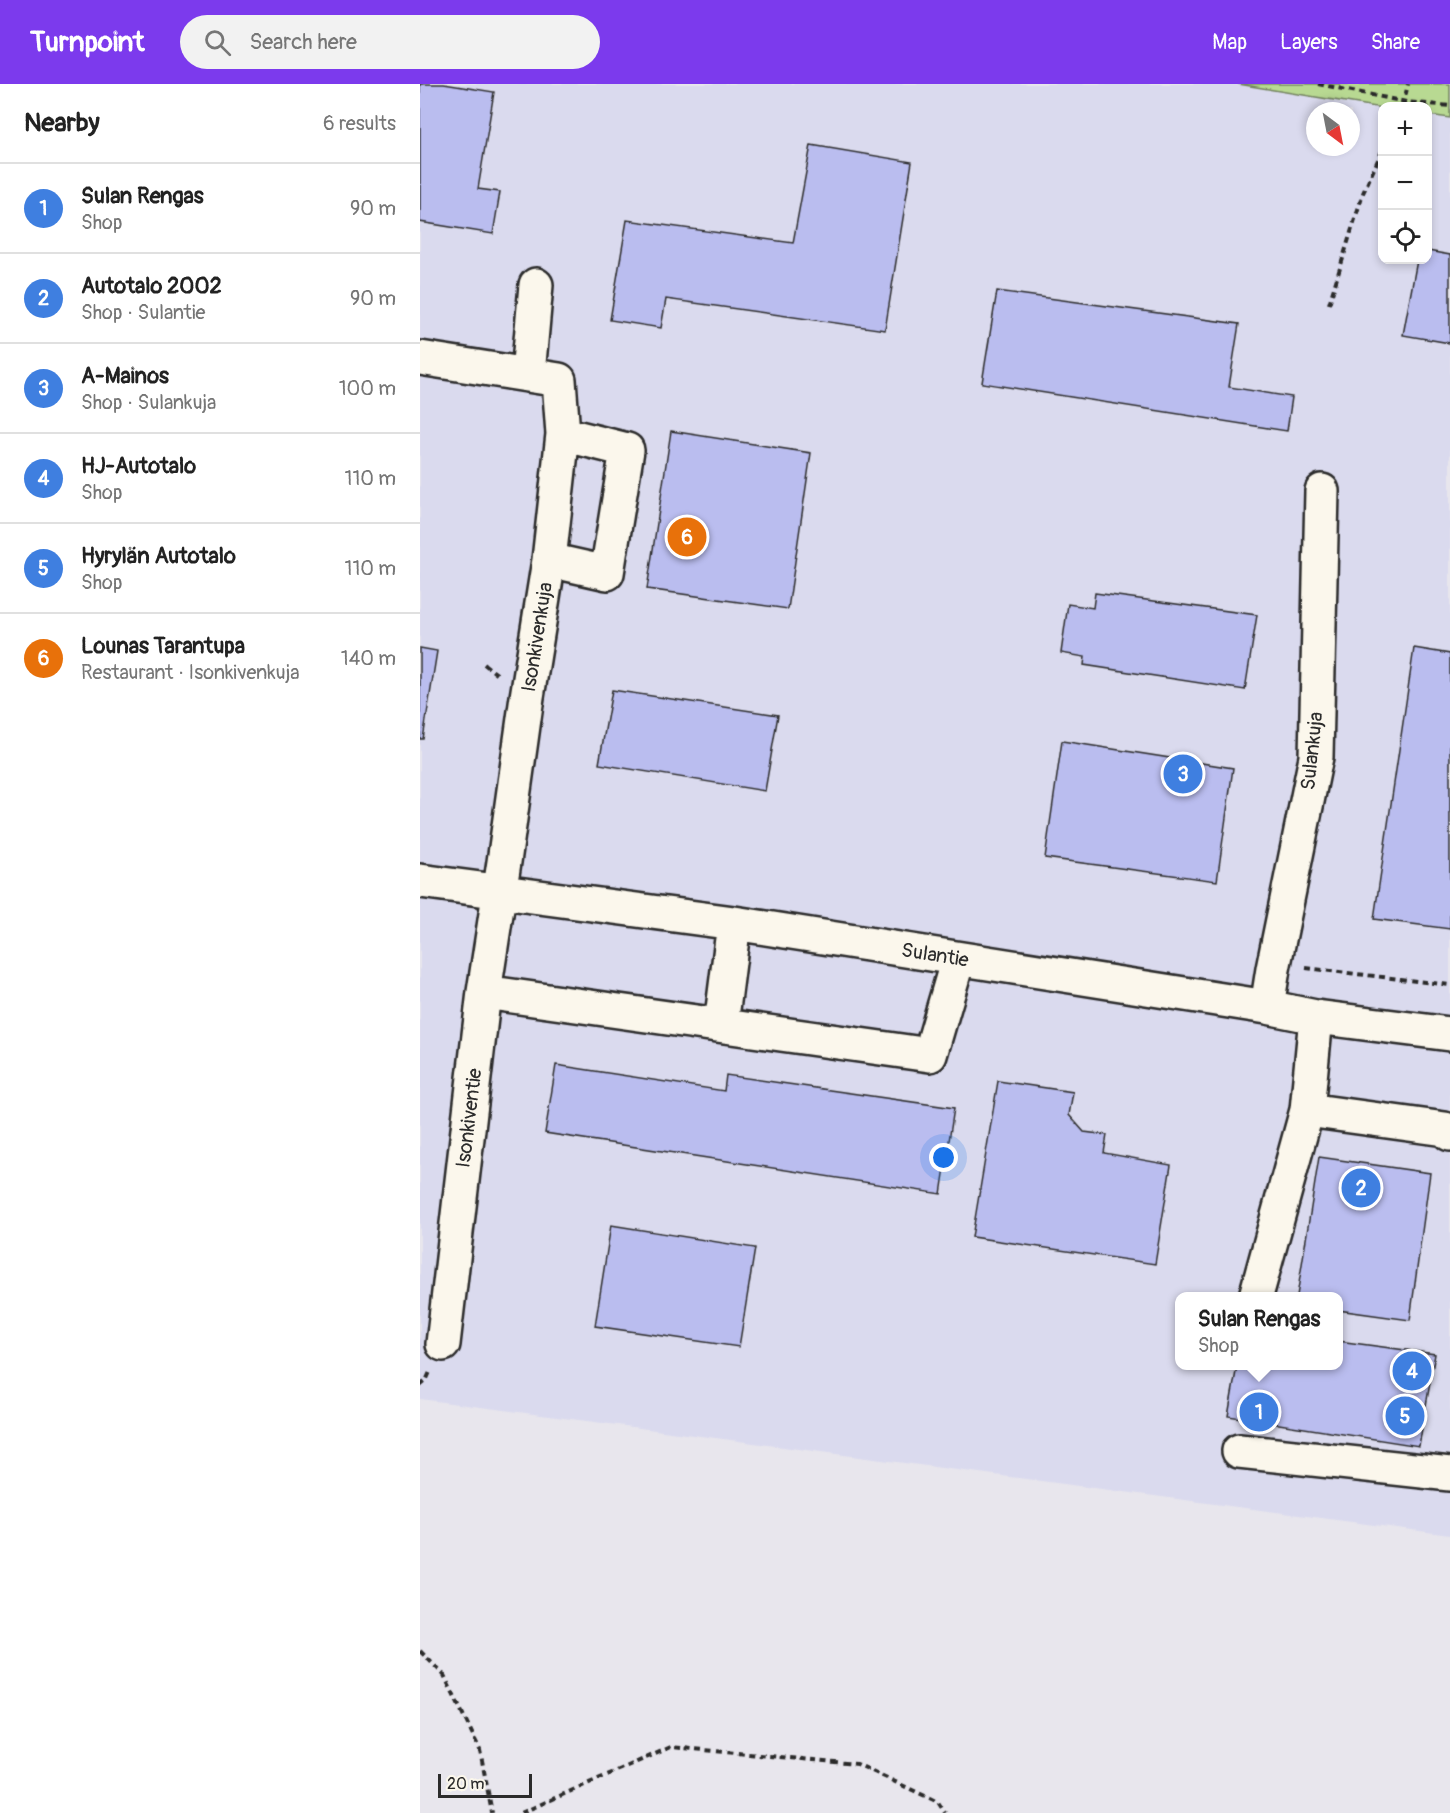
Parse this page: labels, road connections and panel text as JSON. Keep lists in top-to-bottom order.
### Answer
{
  "streets": {
    "street": [
      "Isonkivenkuja",
      "Sulankuja",
      "Sulantie",
      "Isonkiventie"
    ]
  },
  "crossings": [
    ["Isonkivenkuja", "Sulantie"],
    ["Isonkivenkuja", "Isonkiventie"],
    ["Sulankuja", "Sulantie"],
    ["Sulantie", "Isonkiventie"]
  ],
  "scale_bar": "20 m",
  "north": "bottom right",
  "page": {
    "header": "Turnpoint",
    "search": "Search here",
    "nav": ["Map", "Layers", "Share"],
    "heading": ["Nearby", "6 results"],
    "map_buttons": ["+", "−"],
    "list": [
      {
        "mark": "1",
        "name": "Sulan Rengas",
        "note": "Shop",
        "value": "90 m"
      },
      {
        "mark": "2",
        "name": "Autotalo 2002",
        "note": "Shop · Sulantie",
        "value": "90 m"
      },
      {
        "mark": "3",
        "name": "A-Mainos",
        "note": "Shop · Sulankuja",
        "value": "100 m"
      },
      {
        "mark": "4",
        "name": "HJ-Autotalo",
        "note": "Shop",
        "value": "110 m"
      },
      {
        "mark": "5",
        "name": "Hyrylän Autotalo",
        "note": "Shop",
        "value": "110 m"
      },
      {
        "mark": "6",
        "name": "Lounas Tarantupa",
        "note": "Restaurant · Isonkivenkuja",
        "value": "140 m"
      }
    ],
    "pins": [
      "6",
      "3",
      "2",
      "4",
      "1",
      "5"
    ],
    "popup": ["Sulan Rengas", "Shop"],
    "scale": "20 m"
  }
}
